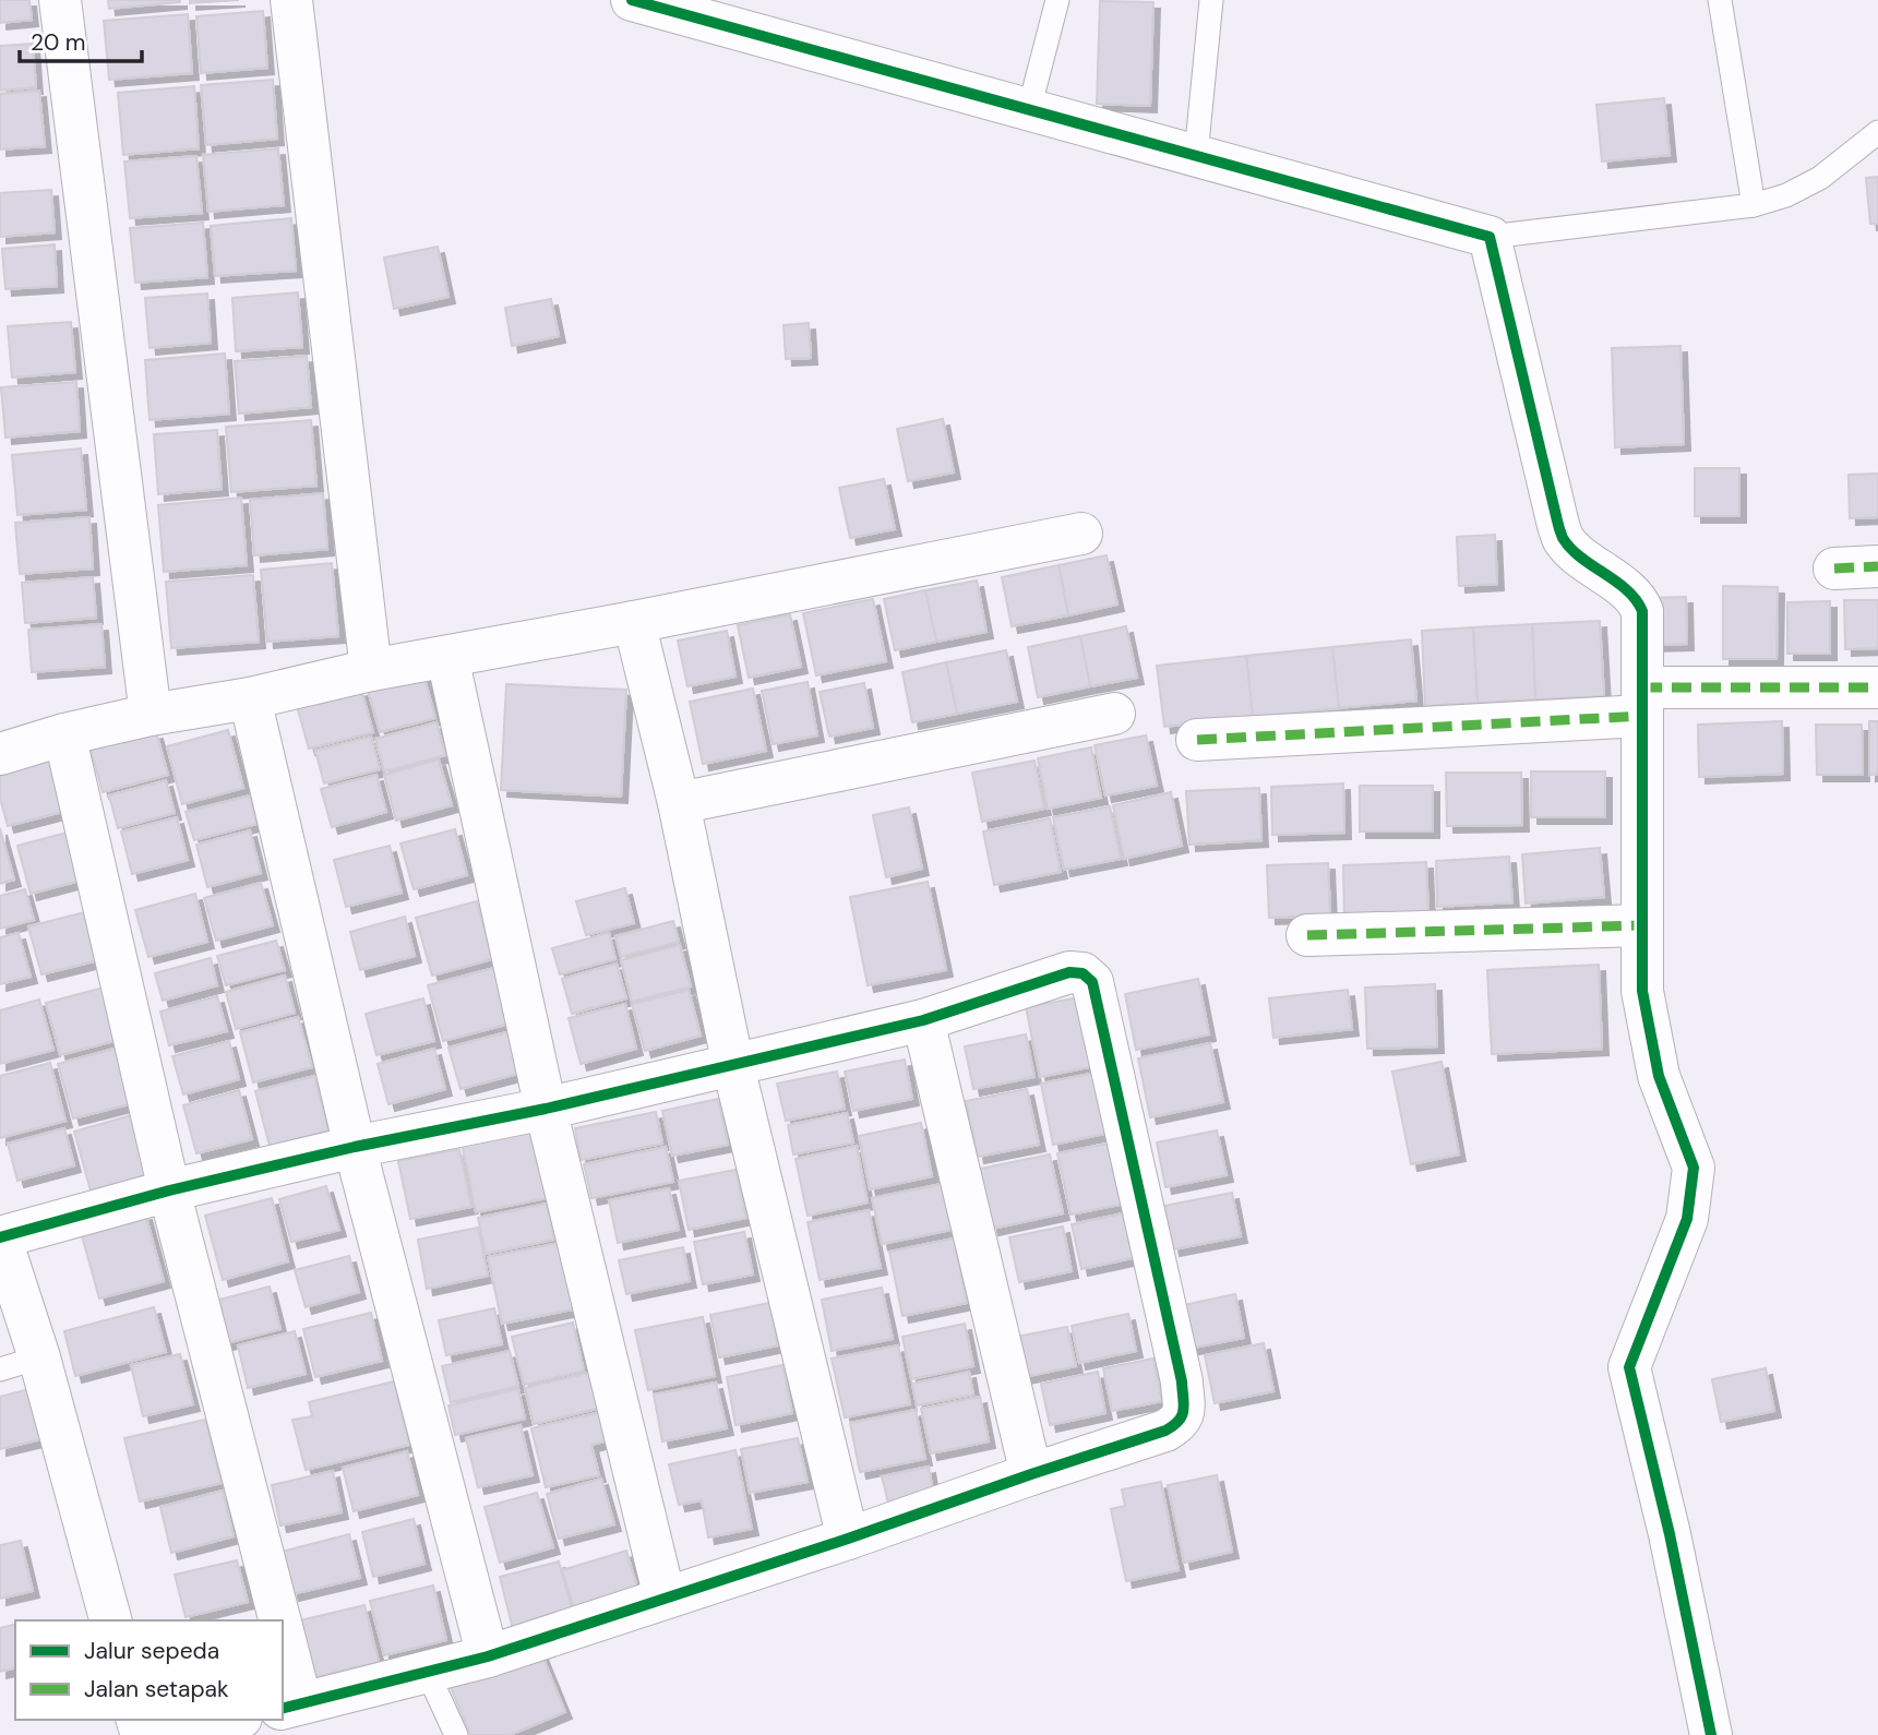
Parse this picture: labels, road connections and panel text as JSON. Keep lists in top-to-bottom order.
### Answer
{
  "legend": ["Jalur sepeda", "Jalan setapak"],
  "scale_bar": "20 m"
}
